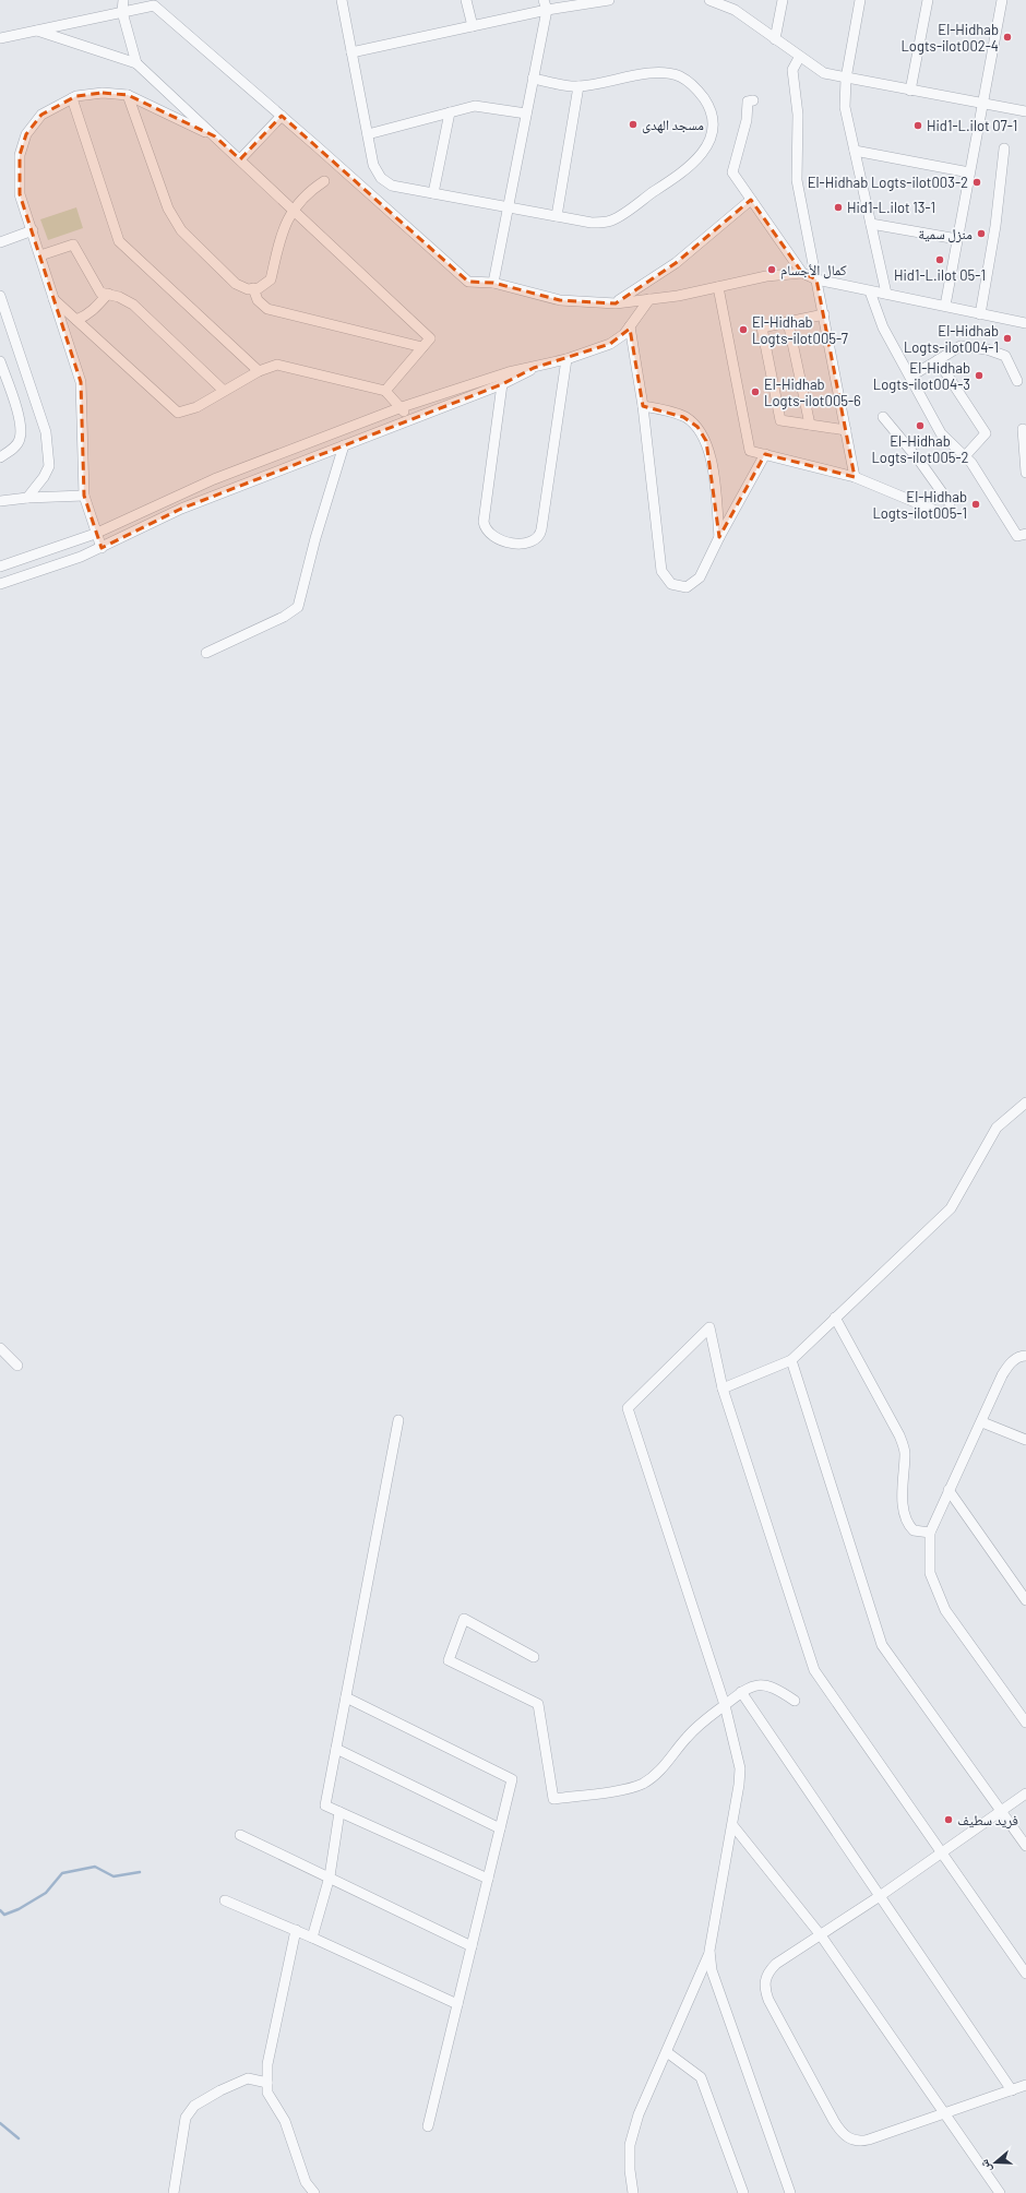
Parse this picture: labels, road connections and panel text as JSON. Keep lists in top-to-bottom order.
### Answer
{
  "places": [
    "El-Hidhab Logts-ilot002-4",
    "مسجد الهدى",
    "Hid1-L.ilot 07-1",
    "El-Hidhab Logts-ilot003-2",
    "Hid1-L.ilot 13-1",
    "منزل سمية",
    "Hid1-L.ilot 05-1",
    "كمال الأجسام",
    "El-Hidhab Logts-ilot005-7",
    "El-Hidhab Logts-ilot004-1",
    "El-Hidhab Logts-ilot004-3",
    "El-Hidhab Logts-ilot005-6",
    "El-Hidhab Logts-ilot005-2",
    "El-Hidhab Logts-ilot005-1",
    "فريد سطيف"
  ],
  "north": "left"
}
